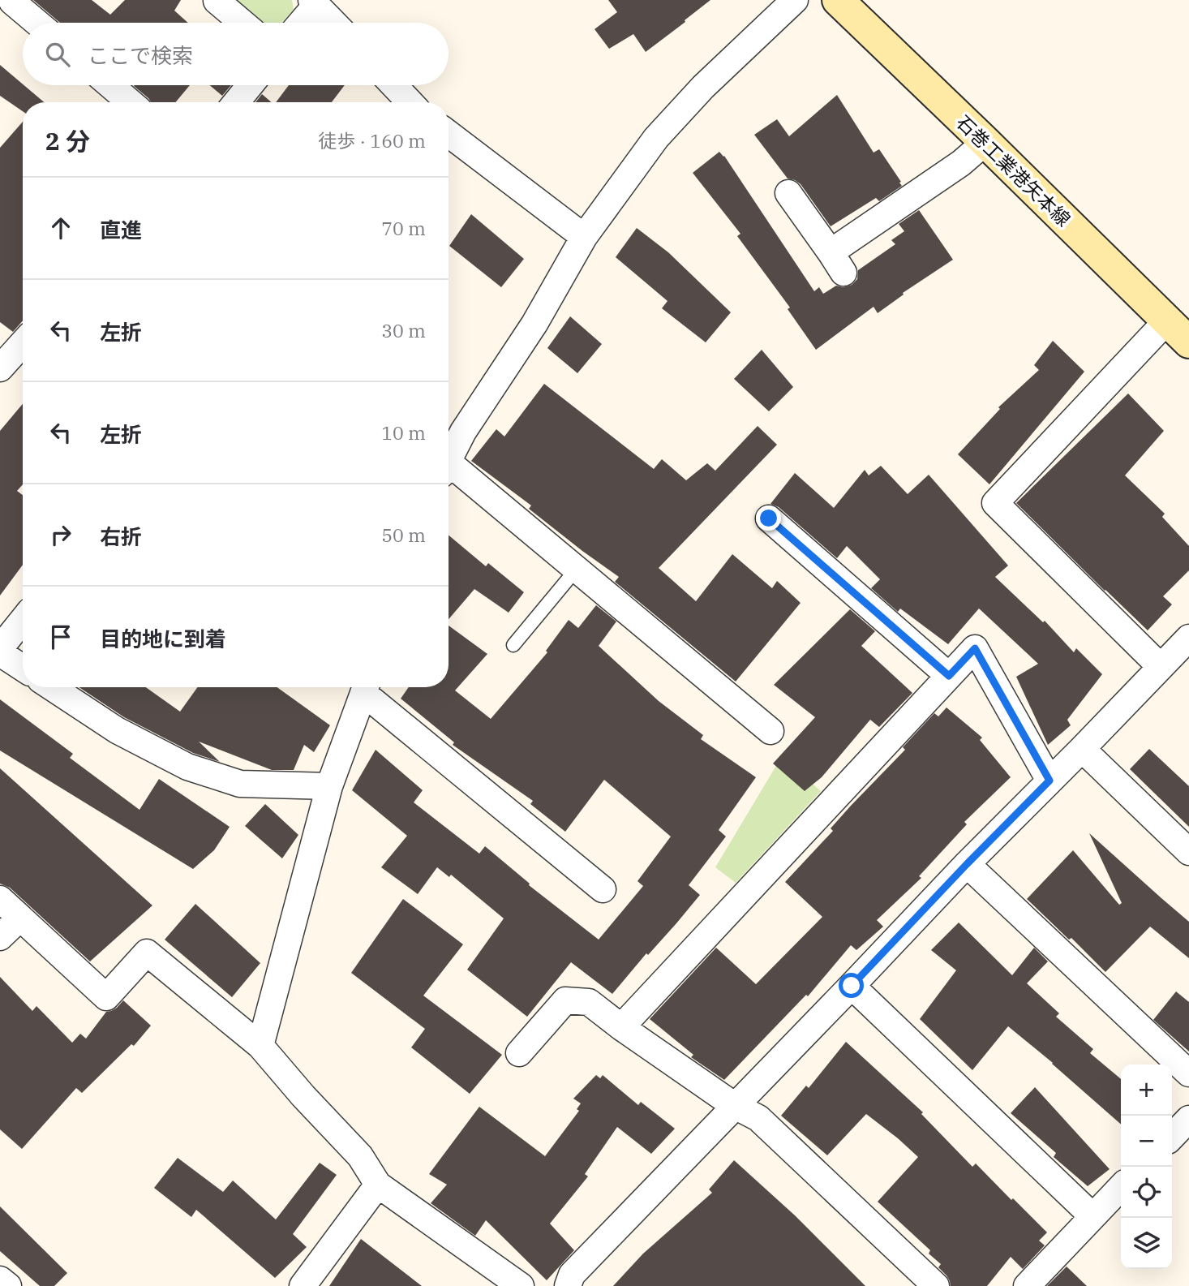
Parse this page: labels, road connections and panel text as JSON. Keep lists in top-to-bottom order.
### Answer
{
  "streets": {
    "main road": ["石巻工業港矢本線"]
  },
  "page": {
    "search": "ここで検索",
    "heading": ["2 分", "徒歩 · 160 m"],
    "list": [
      ["直進", "70 m"],
      ["左折", "30 m"],
      ["左折", "10 m"],
      ["右折", "50 m"],
      "目的地に到着"
    ],
    "map_buttons": ["+", "−"]
  }
}
